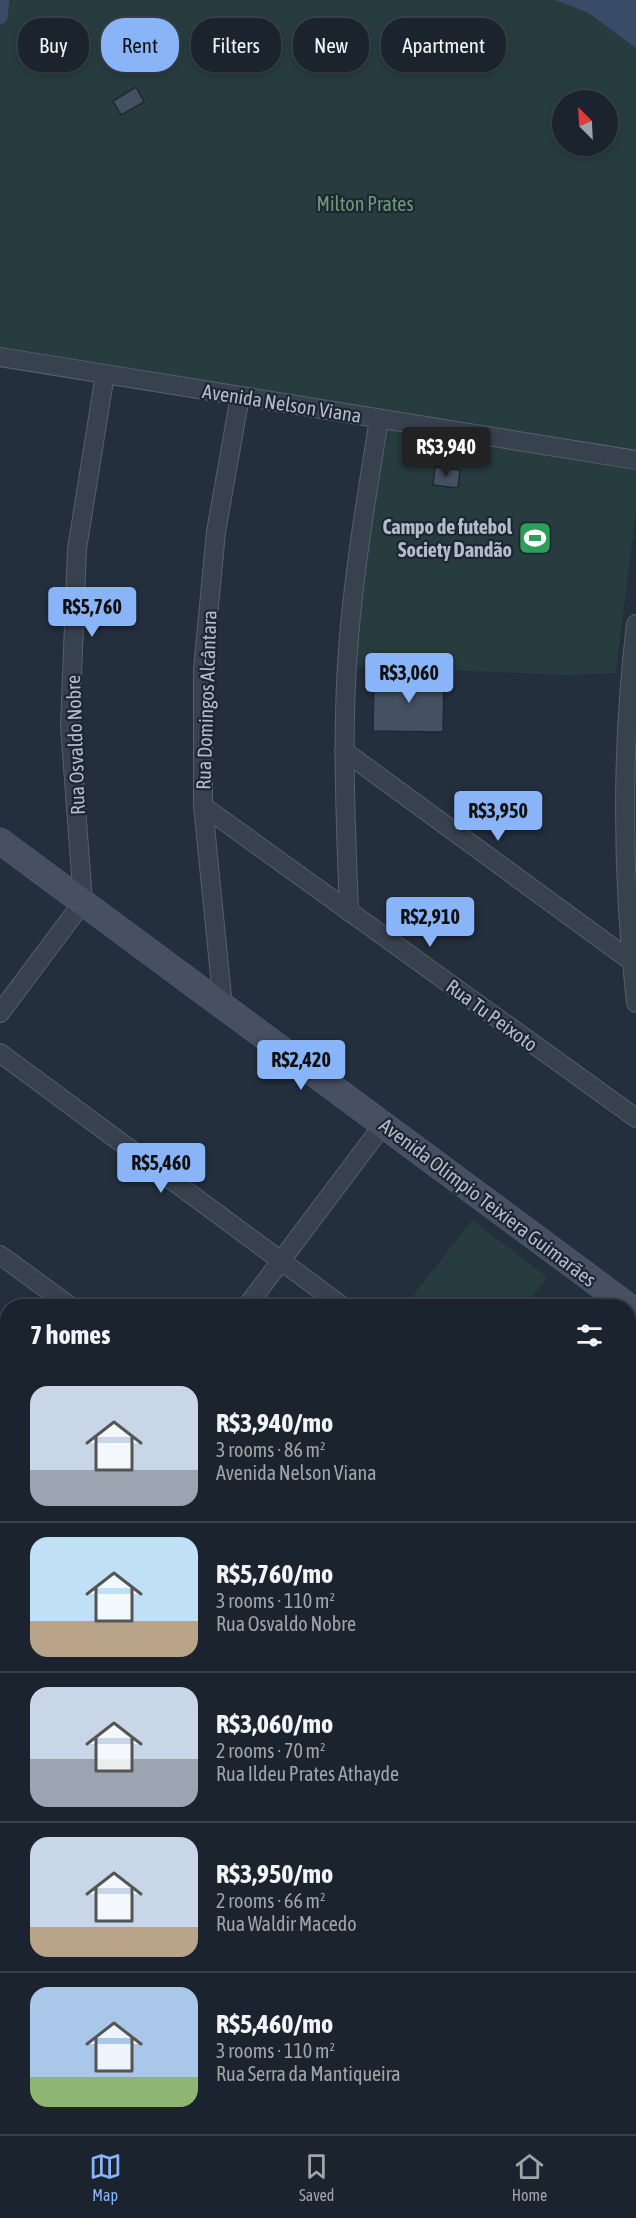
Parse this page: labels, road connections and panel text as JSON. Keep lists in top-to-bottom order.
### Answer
{
  "streets": {
    "street": [
      "Avenida Nelson Viana",
      "Rua Domingos Alcântara",
      "Rua Osvaldo Nobre",
      "Rua Tu Peixoto",
      "Avenida Olímpio Teixiera Guimarães"
    ]
  },
  "crossings": [
    ["Avenida Nelson Viana", "Rua Domingos Alcântara"],
    ["Avenida Nelson Viana", "Rua Osvaldo Nobre"],
    ["Rua Domingos Alcântara", "Rua Tu Peixoto"],
    ["Rua Domingos Alcântara", "Avenida Olímpio Teixiera Guimarães"],
    ["Rua Osvaldo Nobre", "Avenida Olímpio Teixiera Guimarães"]
  ],
  "parks": ["Milton Prates"],
  "places": {
    "sports": ["Campo de futebol Society Dandão"]
  },
  "north": "top left",
  "page": {
    "chip": [
      "Buy",
      "Rent",
      "Filters",
      "New",
      "Apartment"
    ],
    "price": [
      "R$3,940",
      "R$5,760",
      "R$3,060",
      "R$3,950",
      "R$2,910",
      "R$2,420",
      "R$5,460"
    ],
    "heading": "7 homes",
    "list": [
      {
        "name": "R$3,940/mo",
        "note": "3 rooms · 86 m² · Avenida Nelson Viana"
      },
      {
        "name": "R$5,760/mo",
        "note": "3 rooms · 110 m² · Rua Osvaldo Nobre"
      },
      {
        "name": "R$3,060/mo",
        "note": "2 rooms · 70 m² · Rua Ildeu Prates Athayde"
      },
      {
        "name": "R$3,950/mo",
        "note": "2 rooms · 66 m² · Rua Waldir Macedo"
      },
      {
        "name": "R$5,460/mo",
        "note": "3 rooms · 110 m² · Rua Serra da Mantiqueira"
      }
    ],
    "tabs": ["Map", "Saved", "Home"]
  }
}
